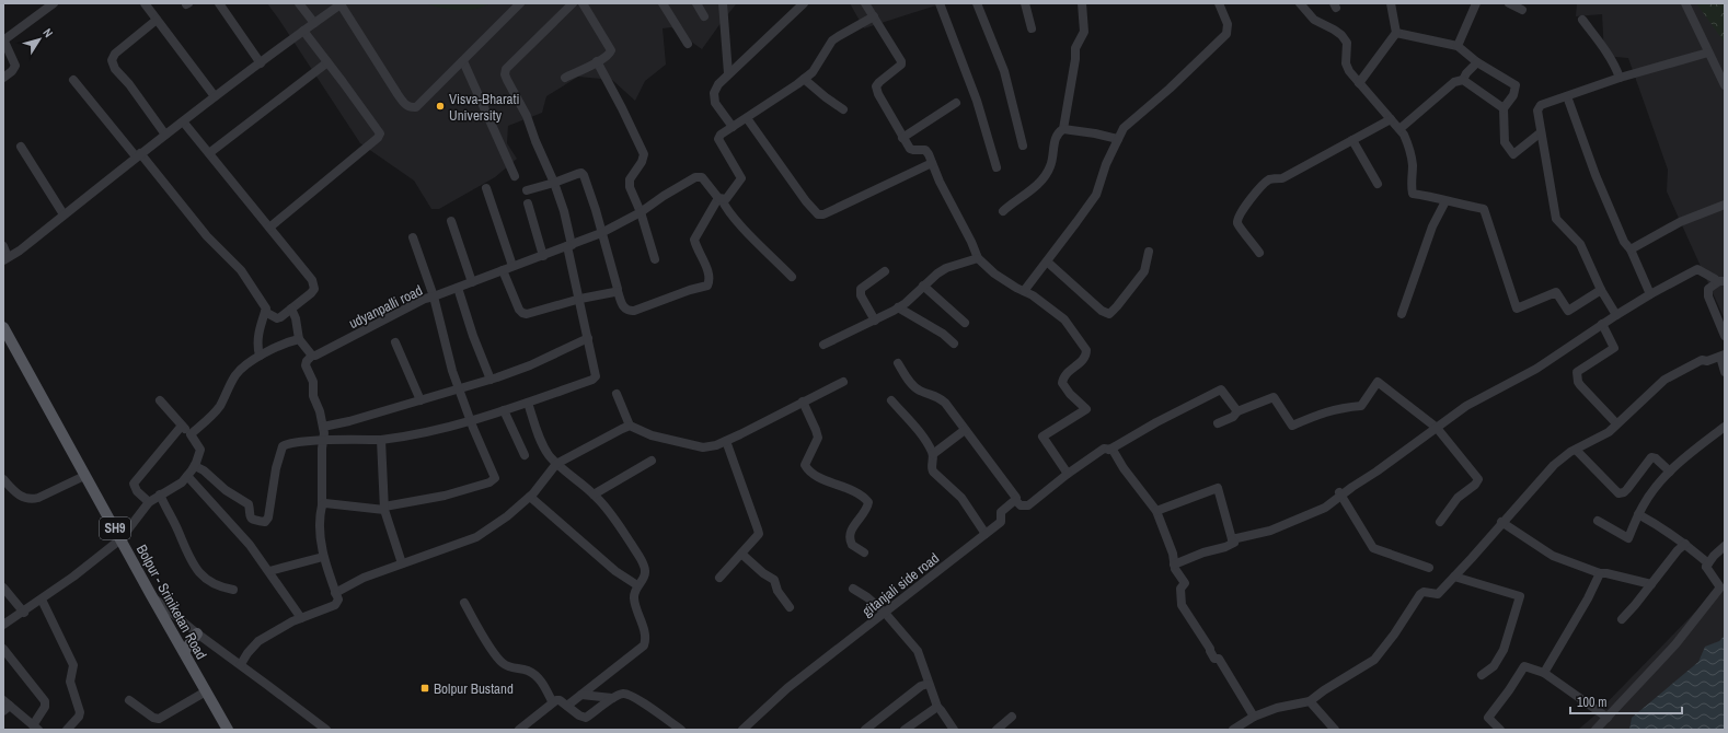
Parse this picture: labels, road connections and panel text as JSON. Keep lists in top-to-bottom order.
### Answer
{
  "streets": {
    "main road": ["SH9", "Bolpur - Sriniketan Road"],
    "street": ["udyanpalli road", "gitanjali side road"]
  },
  "places": {
    "other": ["Visva-Bharati University"],
    "transit": ["Bolpur Bustand"]
  },
  "scale_bar": "100 m",
  "north": "top right"
}
